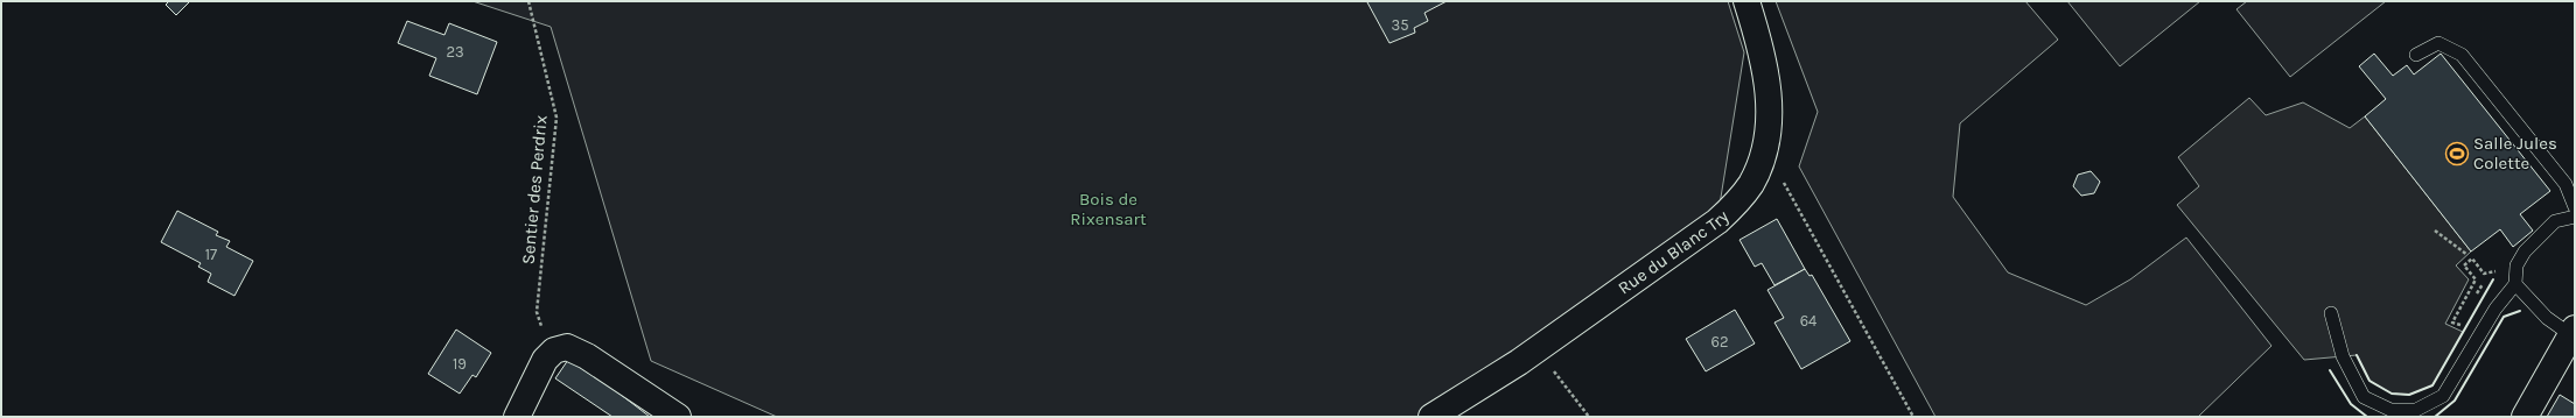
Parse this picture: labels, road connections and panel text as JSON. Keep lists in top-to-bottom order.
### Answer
{
  "streets": {
    "street": ["Rue du Blanc Try"],
    "path": ["Sentier des Perdrix"]
  },
  "parks": ["Bois de Rixensart"],
  "places": {
    "sports": ["Salle Jules Colette"]
  },
  "house_numbers": [
    "35",
    "23",
    "17",
    "64",
    "62",
    "19"
  ]
}
